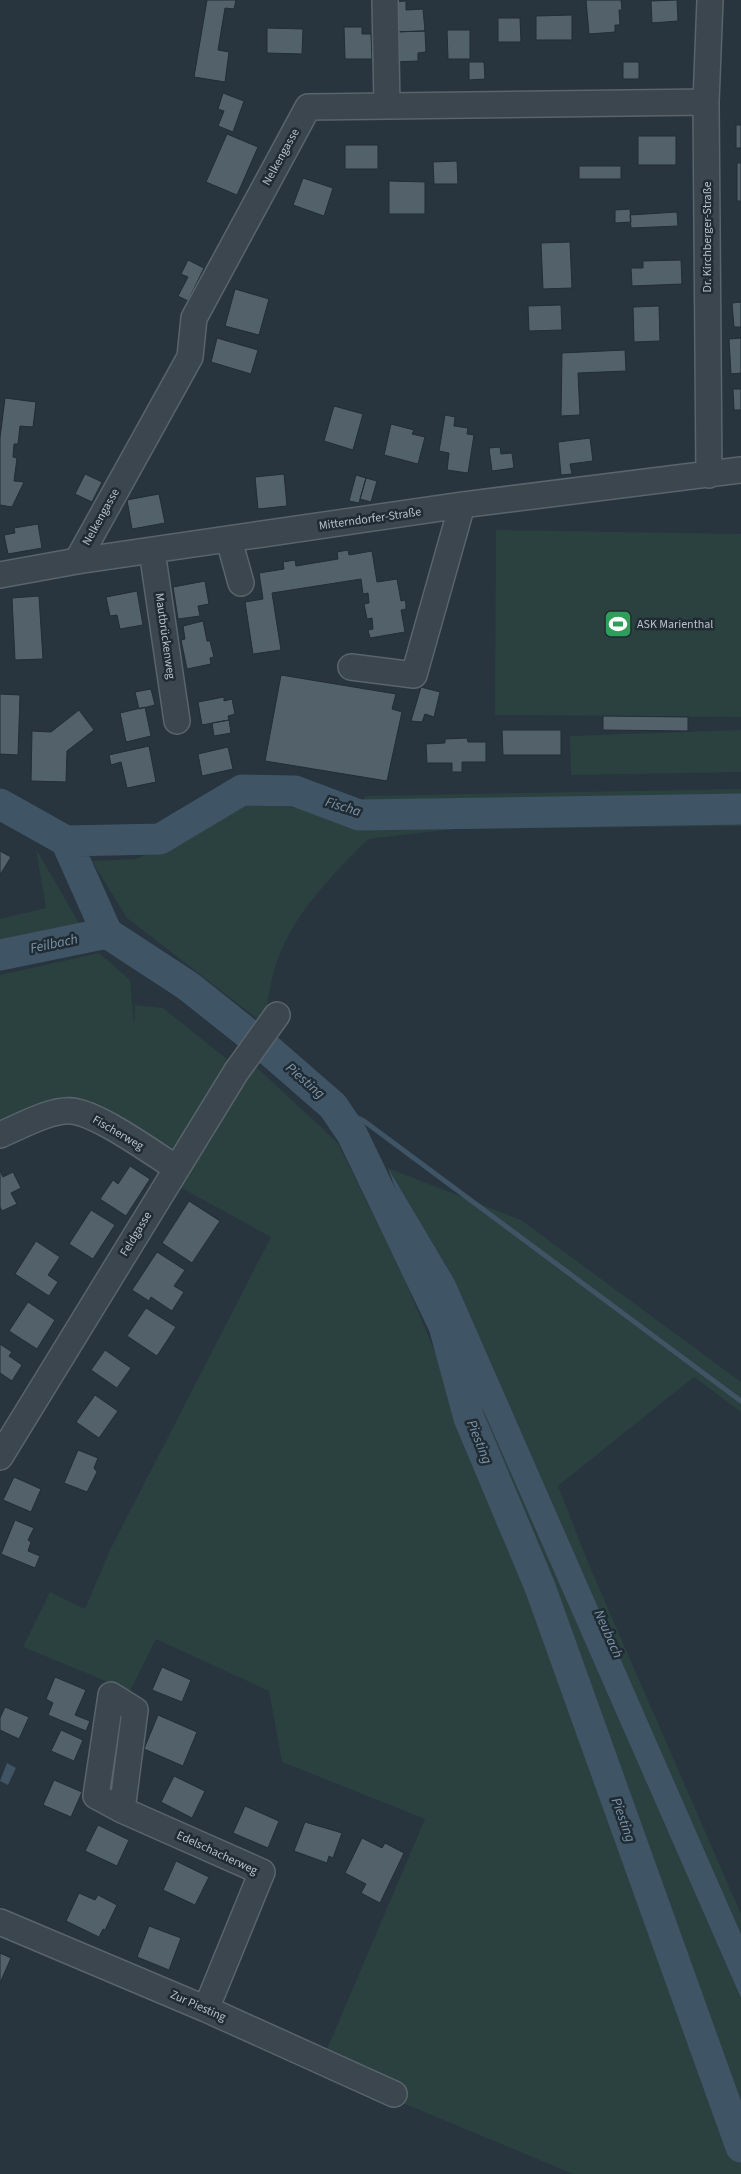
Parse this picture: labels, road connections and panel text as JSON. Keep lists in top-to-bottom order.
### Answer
{
  "streets": {
    "street": [
      "Nelkengasse",
      "Dr. Kirchberger-Straße",
      "Mitterndorfer-Straße",
      "Mautbrückenweg",
      "Fischerweg",
      "Feldgasse",
      "Edelschacherweg",
      "Zur Piesting"
    ]
  },
  "crossings": [
    ["Nelkengasse", "Dr. Kirchberger-Straße"],
    ["Nelkengasse", "Mitterndorfer-Straße"],
    ["Dr. Kirchberger-Straße", "Mitterndorfer-Straße"],
    ["Mitterndorfer-Straße", "Mautbrückenweg"],
    ["Fischerweg", "Feldgasse"],
    ["Edelschacherweg", "Zur Piesting"]
  ],
  "water": [
    "Fischa",
    "Feilbach",
    "Piesting",
    "Neubach"
  ],
  "places": {
    "sports": ["ASK Marienthal"]
  }
}
